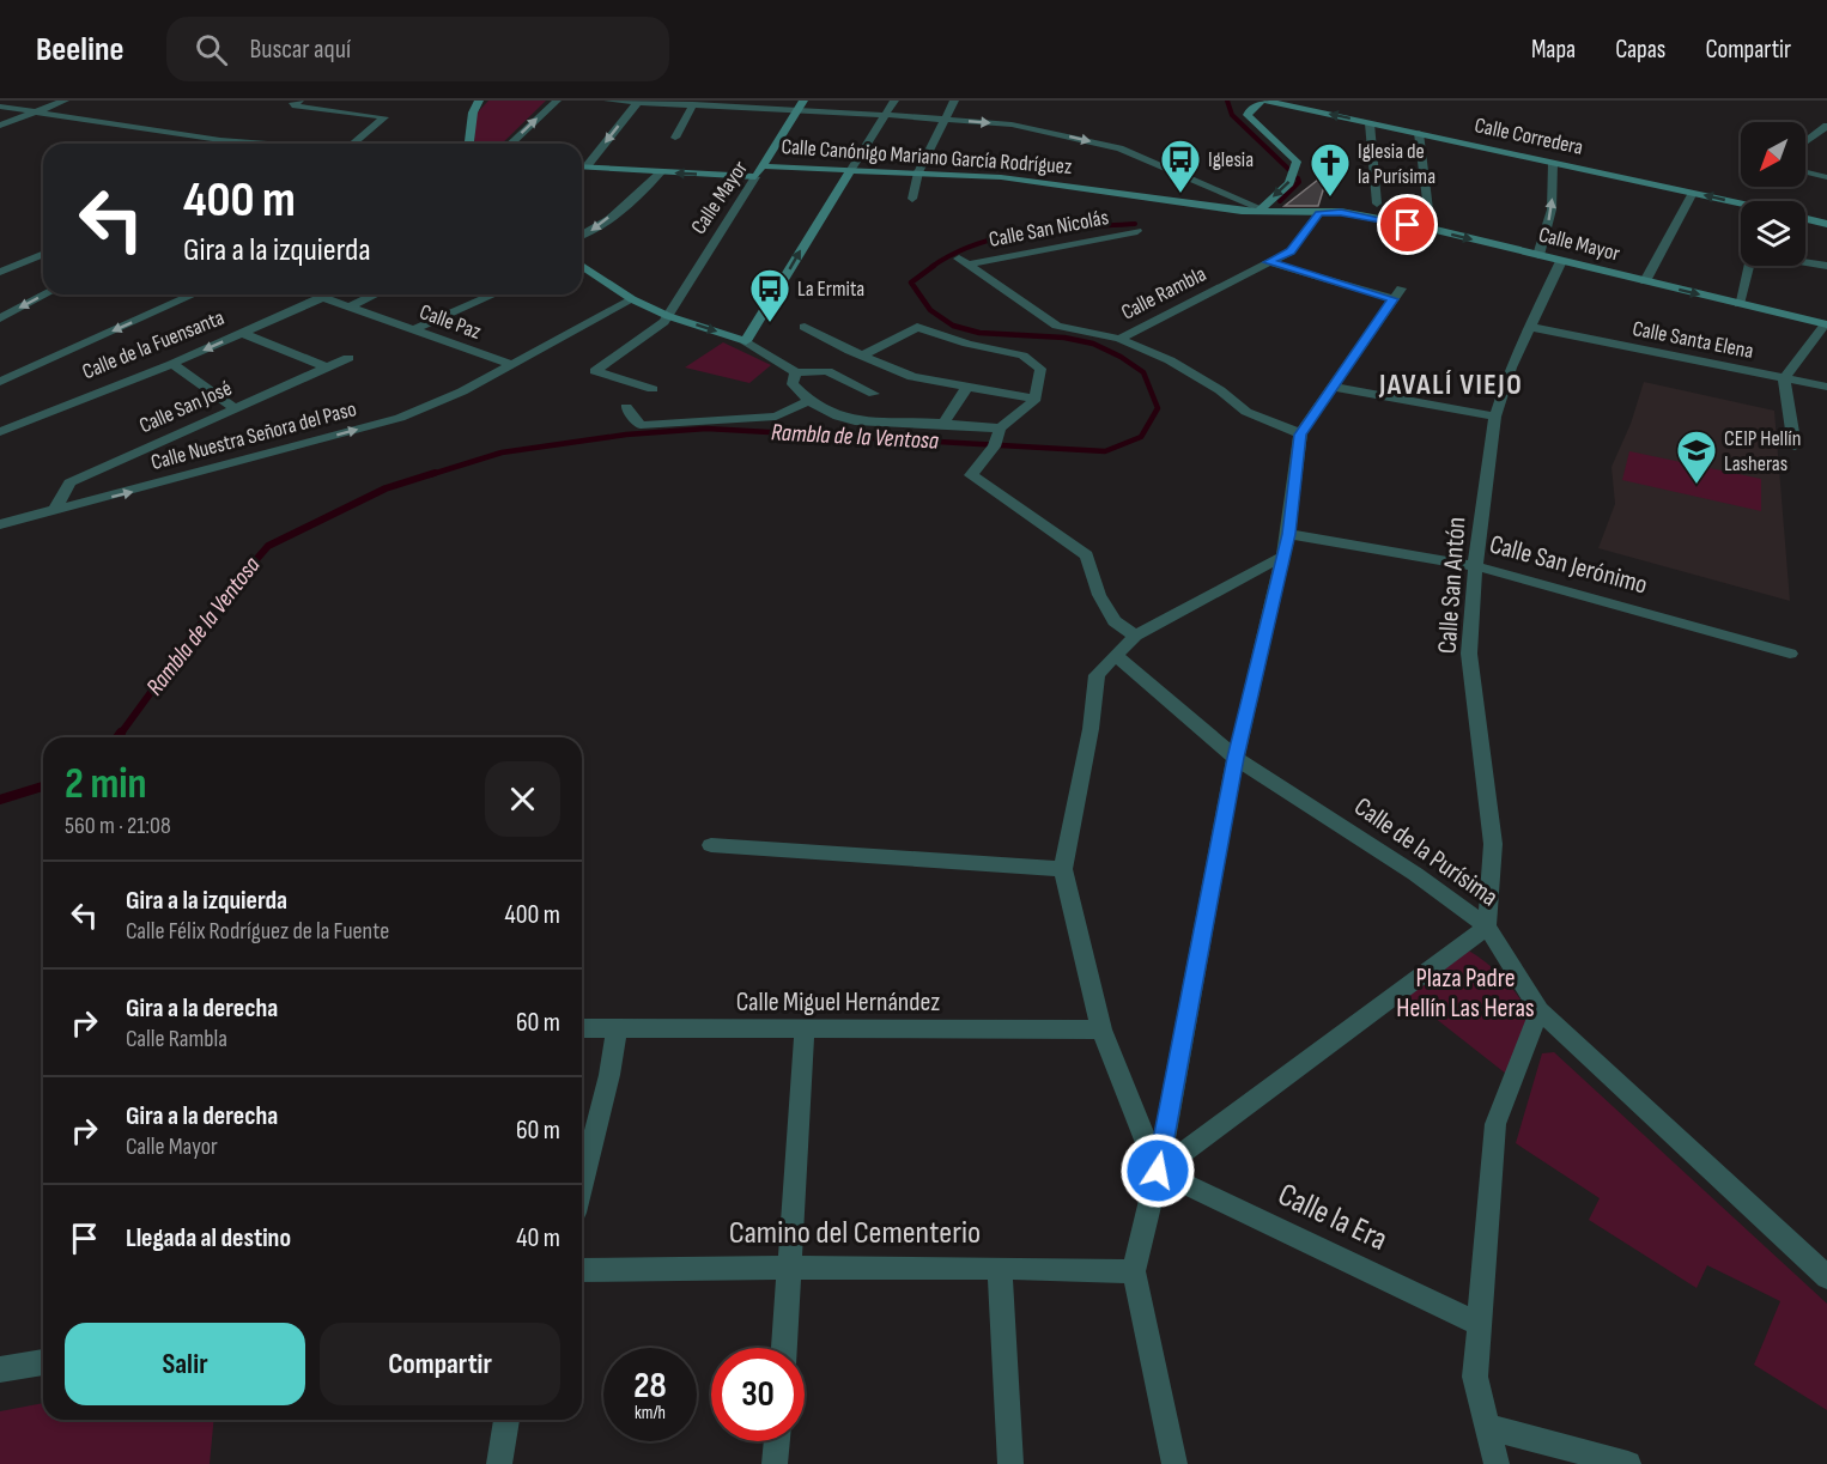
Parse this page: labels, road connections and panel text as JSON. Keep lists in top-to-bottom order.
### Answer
{
  "streets": {
    "street": [
      "Calle Corredera",
      "Calle Canónigo Mariano García Rodríguez",
      "Calle Mayor",
      "Calle San Nicolás",
      "Calle Rambla",
      "Calle Paz",
      "Calle Santa Elena",
      "Calle de la Fuensanta",
      "Calle San José",
      "Calle Nuestra Señora del Paso",
      "Calle San Jerónimo",
      "Calle San Antón",
      "Calle de la Purísima",
      "Calle Miguel Hernández",
      "Calle la Era",
      "Camino del Cementerio"
    ]
  },
  "crossings": [
    ["Calle Canónigo Mariano García Rodríguez", "Calle Mayor"],
    ["Calle Canónigo Mariano García Rodríguez", "Calle Rambla"],
    ["Calle Mayor", "Calle Rambla"],
    ["Calle Mayor", "Calle Santa Elena"],
    ["Calle Mayor", "Calle San Antón"],
    ["Calle San Nicolás", "Calle Rambla"],
    ["Calle Paz", "Calle de la Fuensanta"],
    ["Calle Paz", "Calle Nuestra Señora del Paso"],
    ["Calle Santa Elena", "Calle San Antón"],
    ["Calle San José", "Calle Nuestra Señora del Paso"],
    ["Calle San Jerónimo", "Calle San Antón"],
    ["Calle San Antón", "Calle de la Purísima"]
  ],
  "districts": ["JAVALÍ VIEJO"],
  "water": ["Rambla de la Ventosa"],
  "parks": ["Plaza Padre Hellín Las Heras"],
  "places": {
    "bus stop": ["Iglesia", "La Ermita"],
    "church": ["Iglesia de la Purísima"],
    "school or university": ["CEIP Hellín Lasheras"]
  },
  "north": "bottom left",
  "page": {
    "header": "Beeline",
    "search": "Buscar aquí",
    "nav": ["Mapa", "Capas", "Compartir"],
    "turn": ["400 m", "Gira a la izquierda"],
    "heading": ["2 min", "560 m · 21:08"],
    "list": [
      {
        "name": "Gira a la izquierda",
        "note": "Calle Félix Rodríguez de la Fuente",
        "value": "400 m"
      },
      {
        "name": "Gira a la derecha",
        "note": "Calle Rambla",
        "value": "60 m"
      },
      {
        "name": "Gira a la derecha",
        "note": "Calle Mayor",
        "value": "60 m"
      },
      {
        "name": "Llegada al destino",
        "value": "40 m"
      }
    ],
    "buttons": ["Salir", "Compartir"],
    "speed": "28 km/h",
    "limit": "30"
  }
}
